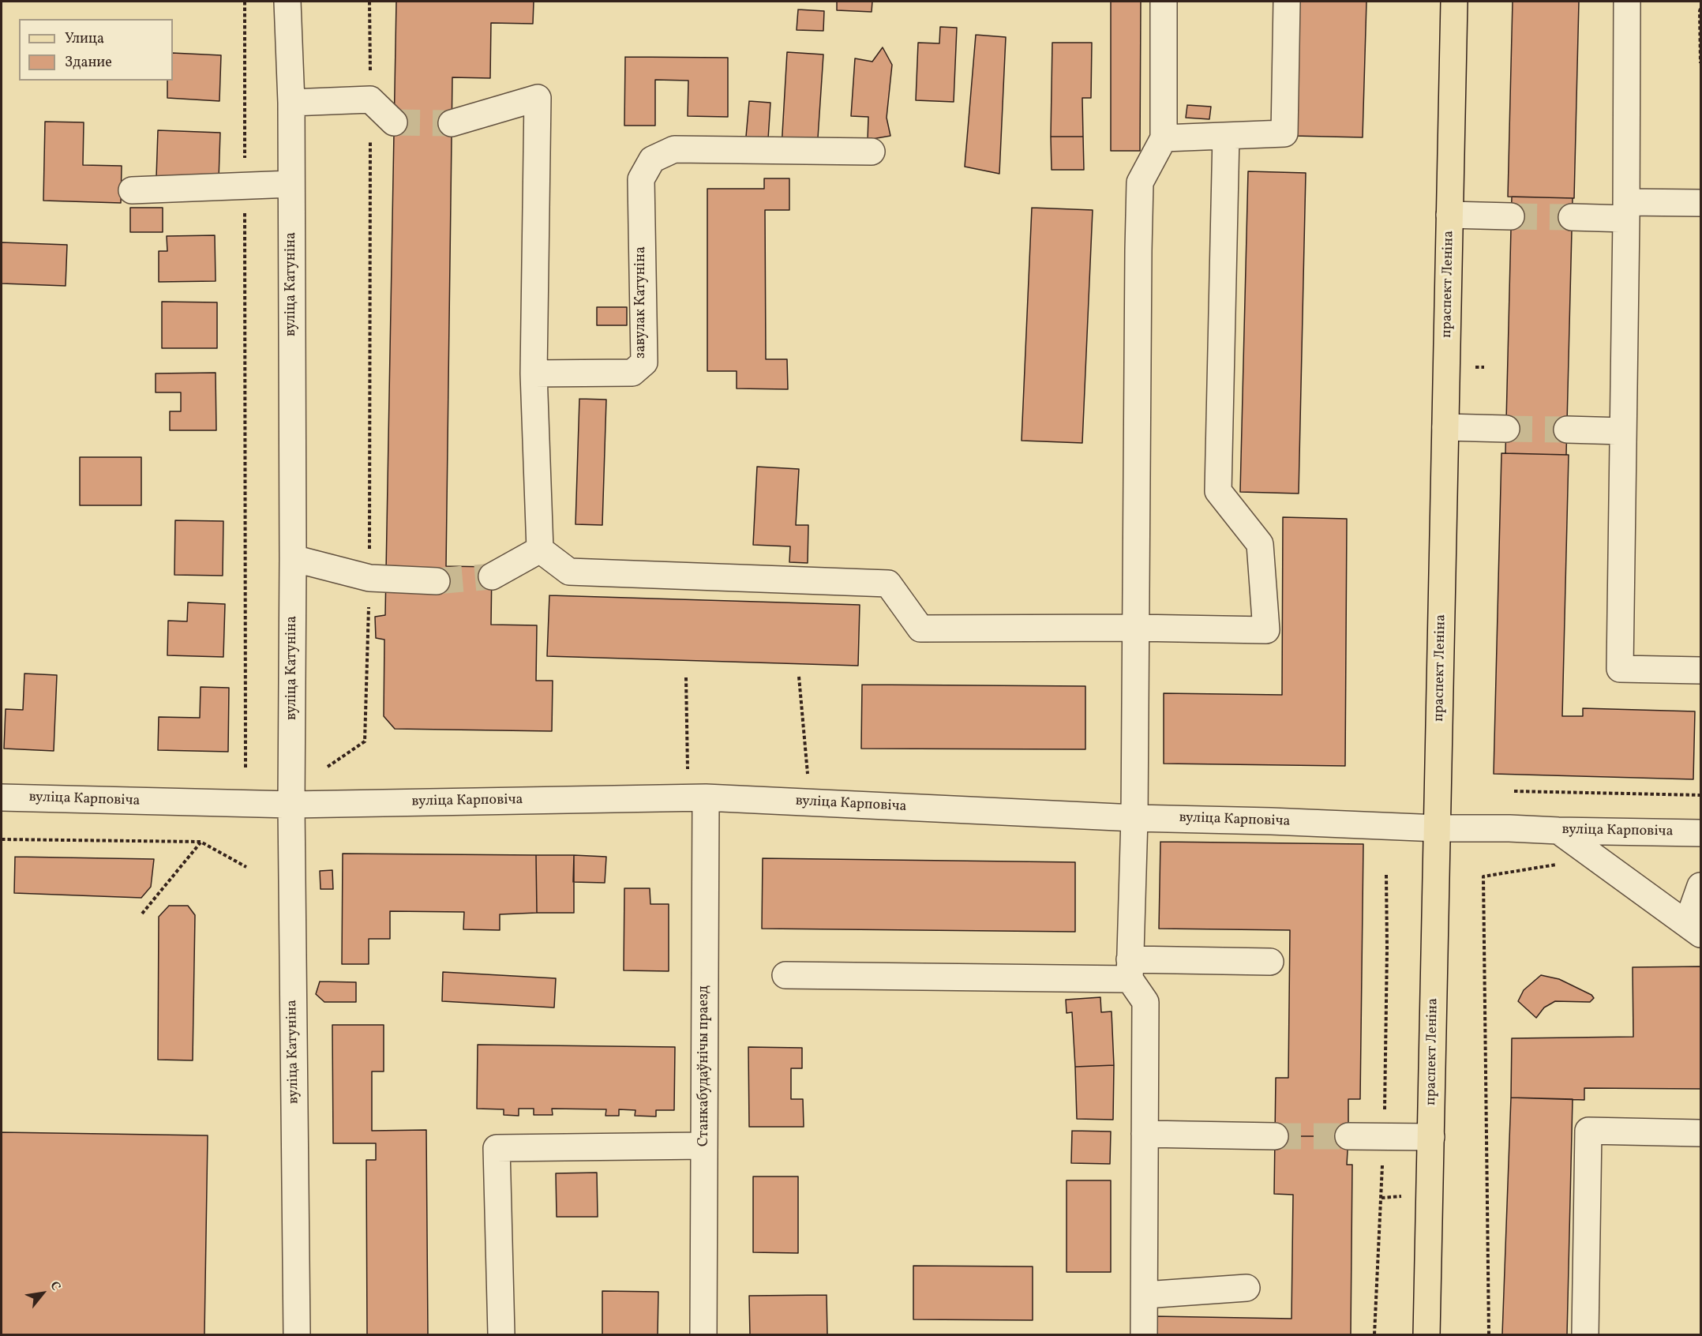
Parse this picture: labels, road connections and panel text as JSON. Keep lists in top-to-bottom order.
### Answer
{
  "streets": {
    "main road": ["праспект Леніна"],
    "street": [
      "вуліца Катуніна",
      "завулак Катуніна",
      "вуліца Карповіча",
      "Станкабудаўнічы праезд"
    ]
  },
  "crossings": [
    ["вуліца Катуніна", "вуліца Карповіча"],
    ["праспект Леніна", "вуліца Карповіча"],
    ["вуліца Карповіча", "Станкабудаўнічы праезд"]
  ],
  "legend": ["Улица", "Здание"],
  "north": "top right"
}
